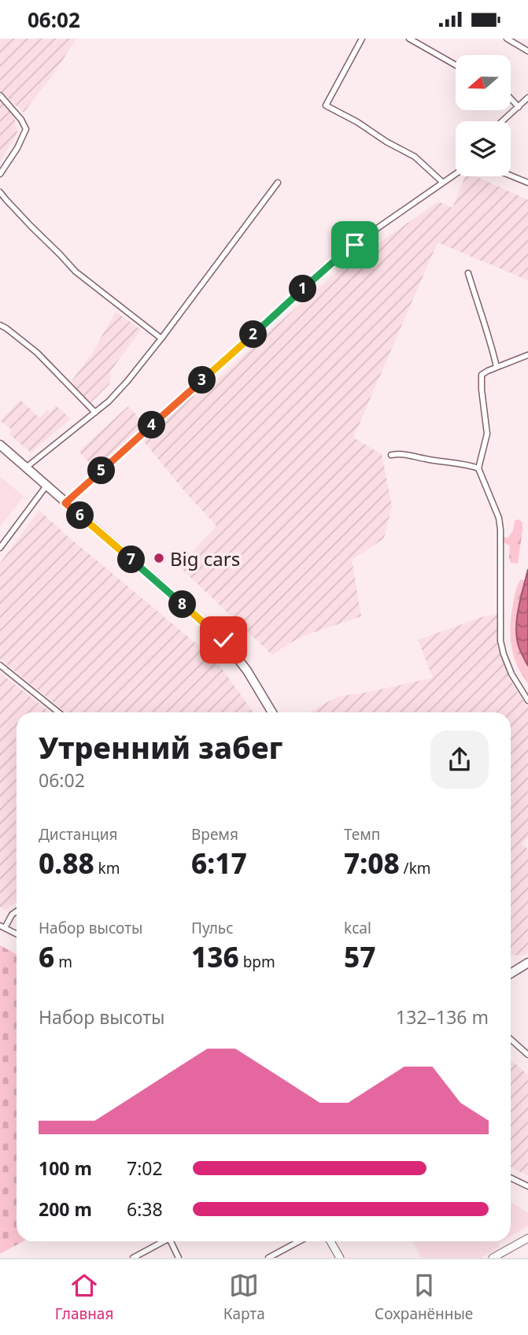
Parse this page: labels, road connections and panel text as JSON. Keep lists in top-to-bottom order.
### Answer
{
  "places": ["Big cars"],
  "north": "left",
  "page": {
    "status": "06:02",
    "pins": [
      "1",
      "2",
      "3",
      "4",
      "5",
      "6",
      "7",
      "8"
    ],
    "heading": ["Утренний забег", "06:02"],
    "stats": [
      ["Дистанция", "0.88 km"],
      ["Время", "6:17"],
      ["Темп", "7:08 /km"],
      ["Набор высоты", "6 m"],
      ["Пульс", "136 bpm"],
      ["kcal", "57"]
    ],
    "chart": ["Набор высоты", "132–136 m"],
    "list": [
      {
        "name": "100 m",
        "note": "7:02"
      },
      {
        "name": "200 m",
        "note": "6:38"
      }
    ],
    "tabs": ["Главная", "Карта", "Сохранённые"]
  }
}
